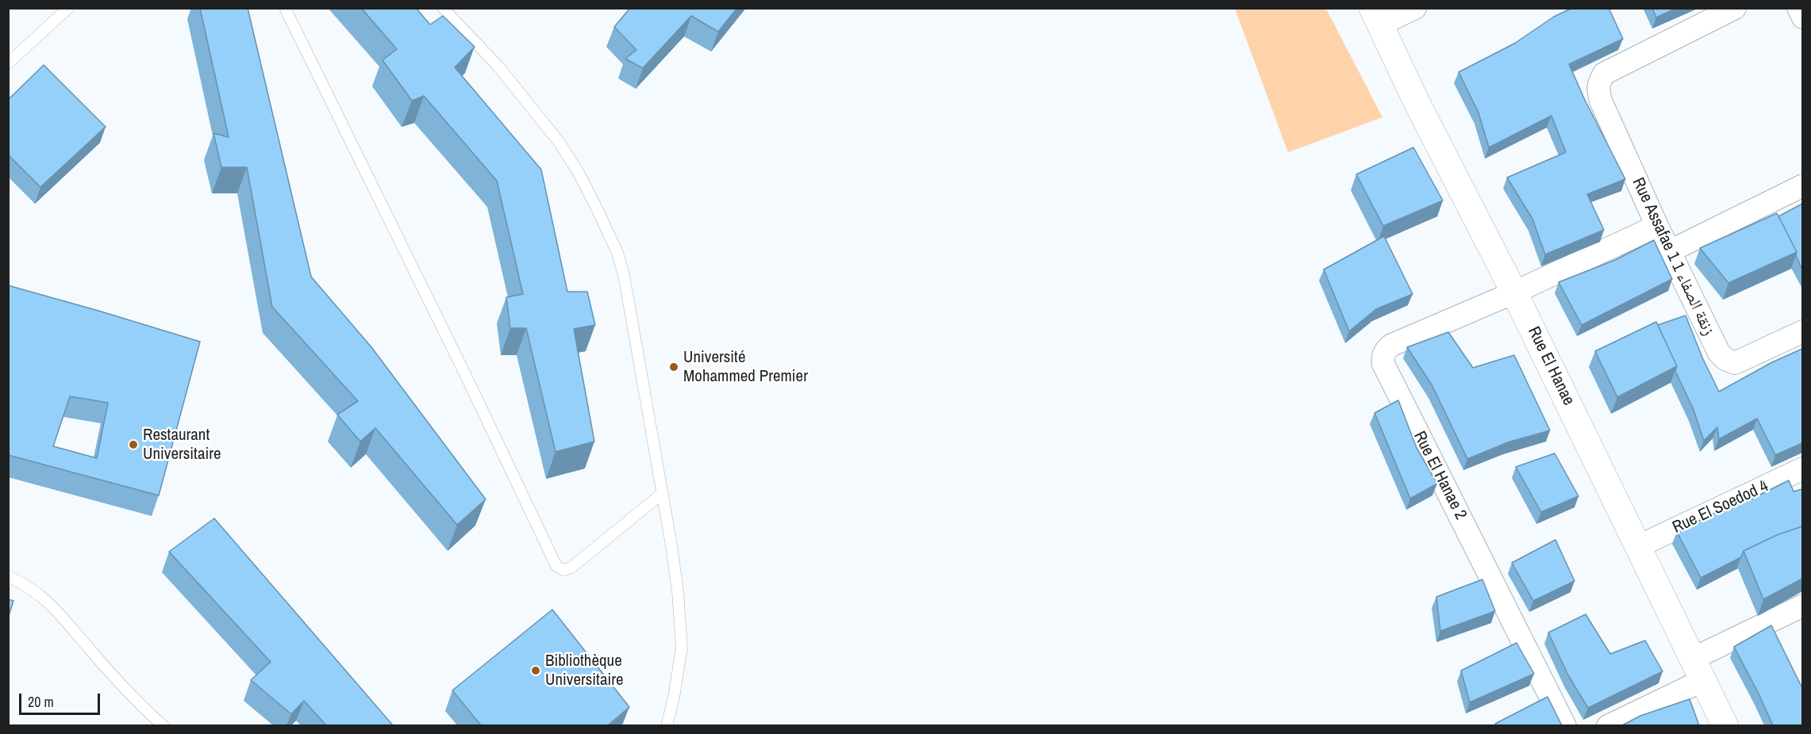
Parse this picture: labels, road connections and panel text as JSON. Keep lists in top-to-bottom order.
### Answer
{
  "streets": {
    "street": [
      "Rue Assafae 1 1 زنقة الصفاء",
      "Rue El Hanae",
      "Rue El Hanae 2",
      "Rue El Soedod 4"
    ]
  },
  "crossings": [
    ["Rue El Hanae", "Rue El Hanae 2"],
    ["Rue El Hanae", "Rue El Soedod 4"]
  ],
  "places": ["Université Mohammed Premier", "Restaurant Universitaire", "Bibliothèque Universitaire"],
  "scale_bar": "20 m"
}
